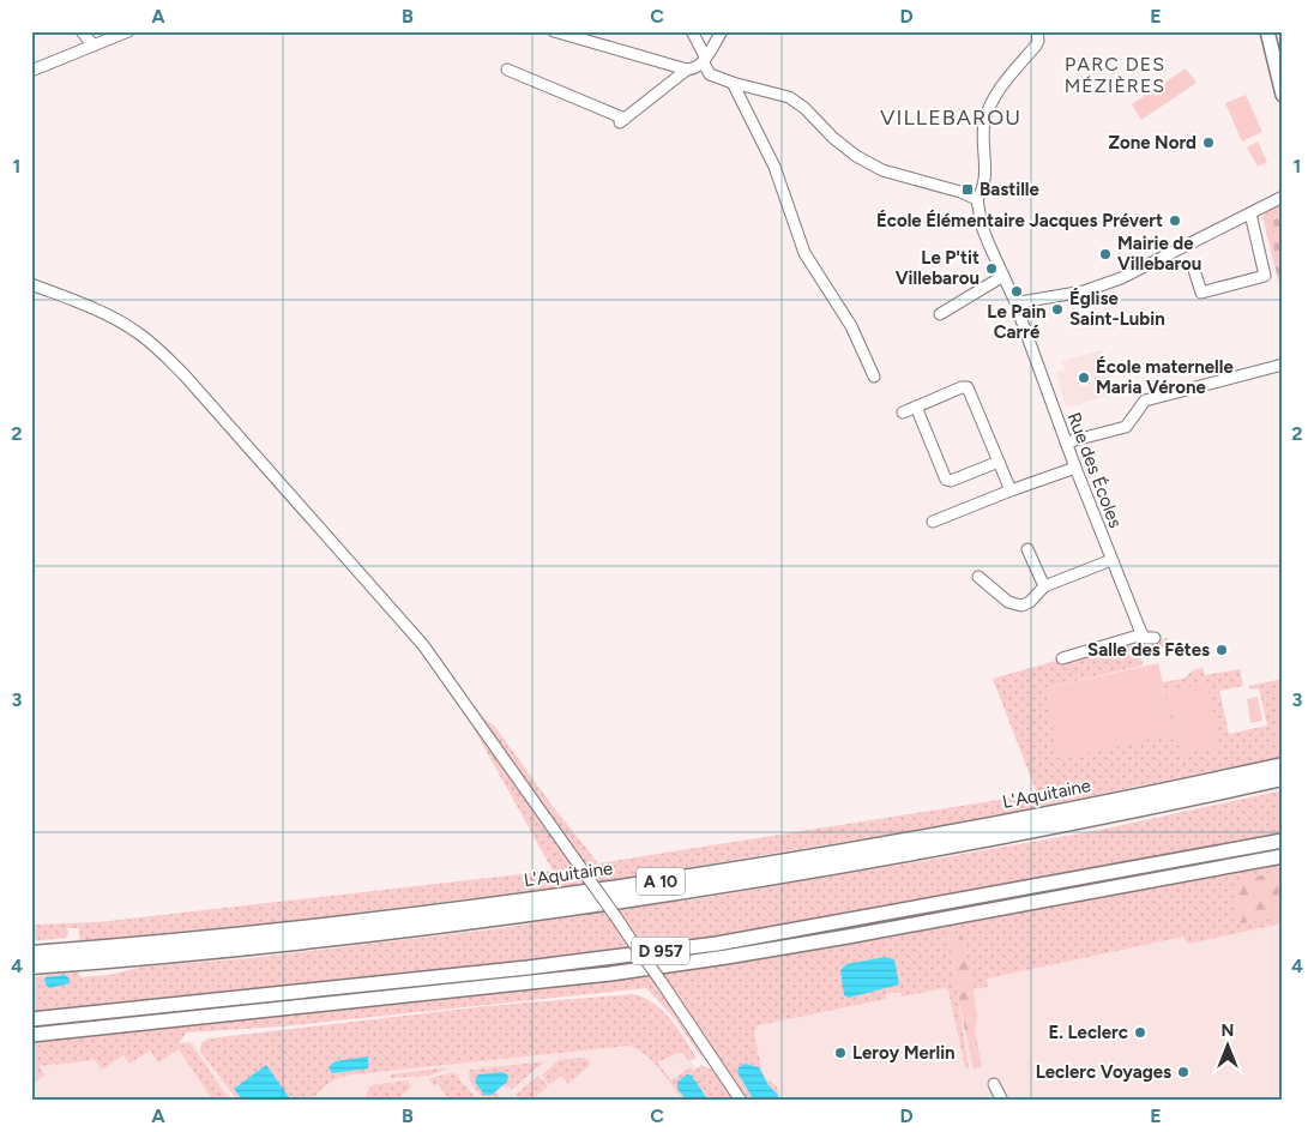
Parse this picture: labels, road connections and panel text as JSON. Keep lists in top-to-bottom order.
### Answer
{
  "streets": {
    "highway": ["L'Aquitaine", "A 10"],
    "main road": ["D 957"],
    "street": ["Rue des Écoles"]
  },
  "districts": ["PARC DES MÉZIÈRES", "VILLEBAROU"],
  "places": {
    "other": [
      "Zone Nord",
      "École Élémentaire Jacques Prévert",
      "Mairie de Villebarou",
      "Le P'tit Villebarou",
      "Le Pain Carré",
      "Église Saint-Lubin",
      "École maternelle Maria Vérone",
      "Salle des Fêtes",
      "E. Leclerc",
      "Leroy Merlin",
      "Leclerc Voyages"
    ],
    "transit": ["Bastille"]
  },
  "north": "top",
  "grid": {
    "columns": [
      "A",
      "B",
      "C",
      "D",
      "E"
    ],
    "rows": [
      "1",
      "2",
      "3",
      "4"
    ]
  }
}
